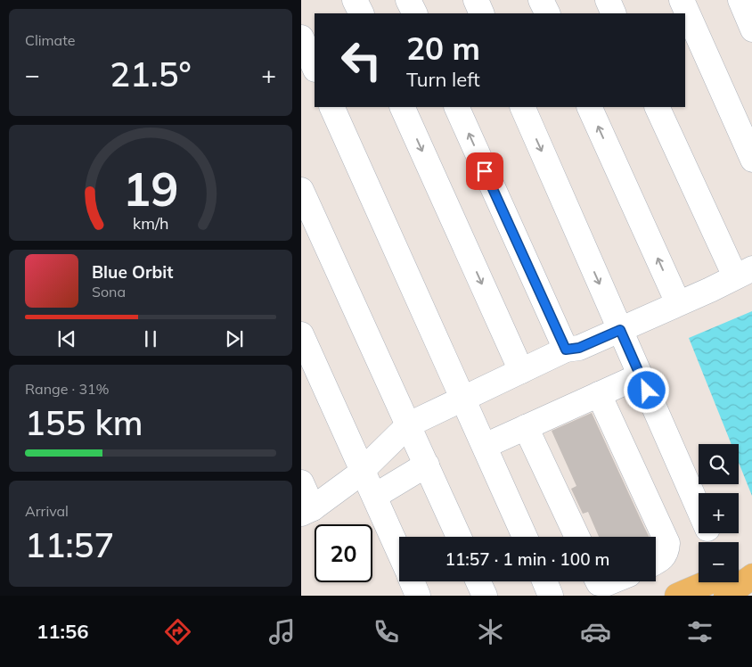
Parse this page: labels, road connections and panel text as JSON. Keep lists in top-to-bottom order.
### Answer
{
  "page": {
    "tile": [
      "Climate",
      ["Range · 31%", "155 km"],
      ["Arrival", "11:57"]
    ],
    "turn": ["20 m", "Turn left"],
    "heat": ["−", "21.5°", "+"],
    "song": ["Blue Orbit", "Sona"],
    "map_buttons": ["+", "−"],
    "limit": "20",
    "trip": "11:57 · 1 min · 100 m",
    "tabs": "11:56",
    "gauge": ["19", "km/h"]
  }
}
